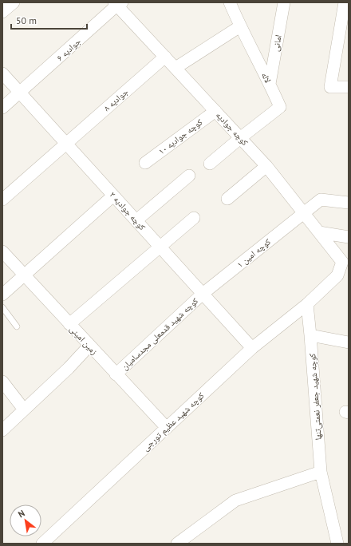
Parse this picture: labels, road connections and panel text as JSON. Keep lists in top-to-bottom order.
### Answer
{
  "streets": {
    "street": [
      "امانی",
      "جوادیه ۶",
      "لاله",
      "جوادیه ۸",
      "کوچه جوادیه",
      "کوچه جوادیه ۱۰",
      "کوچه جوادیه ۲",
      "کوچه امین ۱",
      "کوچه شهید قدمعلی مجدسامیان",
      "زمین امینی",
      "کوچه شهید جعفر نعمتی‌تنها",
      "کوچه شهید عظیم تورجی"
    ]
  },
  "crossings": [
    ["امانی", "لاله"],
    ["جوادیه ۶", "کوچه جوادیه"],
    ["جوادیه ۶", "کوچه جوادیه ۲"],
    ["لاله", "کوچه جوادیه"],
    ["جوادیه ۸", "کوچه جوادیه"],
    ["جوادیه ۸", "کوچه جوادیه ۲"],
    ["کوچه جوادیه", "کوچه جوادیه ۱۰"],
    ["کوچه جوادیه", "کوچه امین ۱"],
    ["کوچه جوادیه ۲", "کوچه امین ۱"],
    ["کوچه جوادیه ۲", "کوچه شهید قدمعلی مجدسامیان"],
    ["کوچه جوادیه ۲", "کوچه شهید عظیم تورجی"],
    ["کوچه امین ۱", "کوچه شهید قدمعلی مجدسامیان"],
    ["کوچه شهید قدمعلی مجدسامیان", "زمین امینی"],
    ["زمین امینی", "کوچه شهید عظیم تورجی"],
    ["کوچه شهید جعفر نعمتی‌تنها", "کوچه شهید عظیم تورجی"]
  ],
  "scale_bar": "50 m",
  "north": "top left"
}
